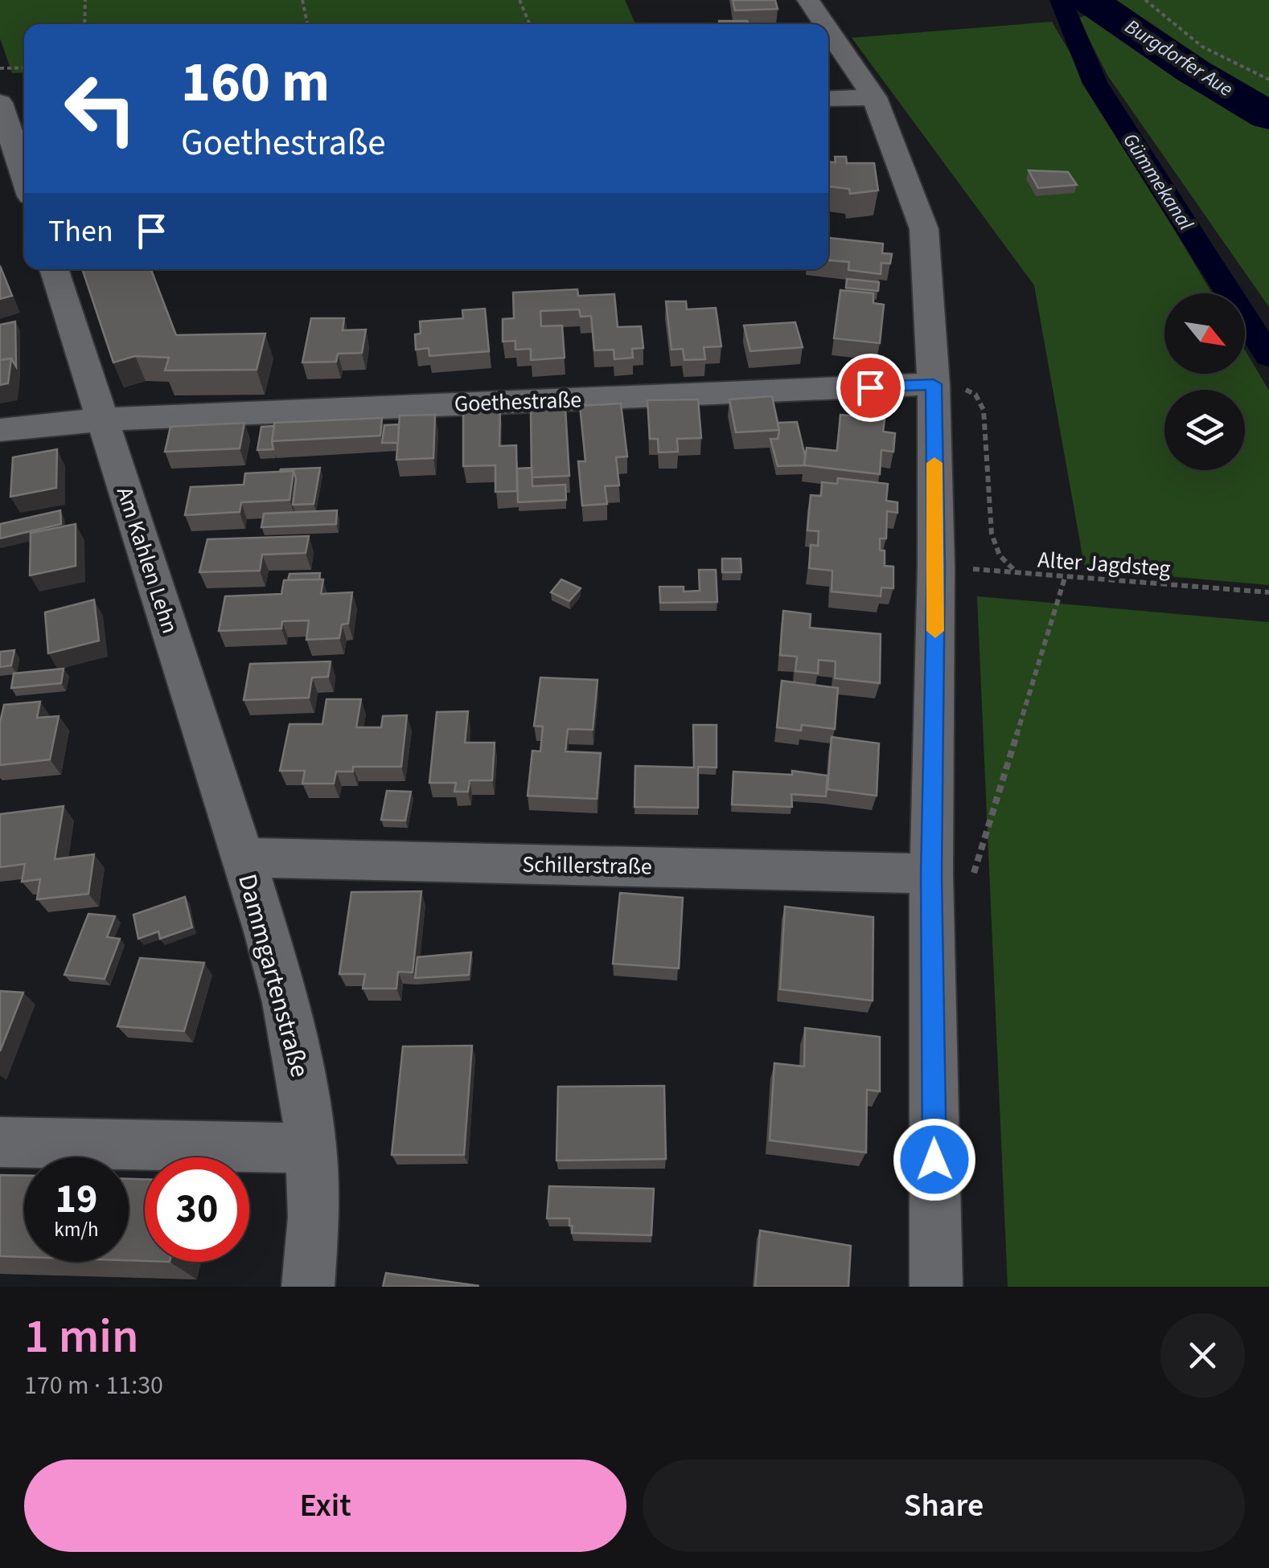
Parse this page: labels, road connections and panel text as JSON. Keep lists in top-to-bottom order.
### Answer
{
  "streets": {
    "street": [
      "Goethestraße",
      "Am Kahlen Lehn",
      "Schillerstraße",
      "Dammgartenstraße"
    ],
    "path": ["Alter Jagdsteg"]
  },
  "crossings": [
    ["Goethestraße", "Am Kahlen Lehn"],
    ["Am Kahlen Lehn", "Schillerstraße"],
    ["Am Kahlen Lehn", "Dammgartenstraße"],
    ["Schillerstraße", "Dammgartenstraße"]
  ],
  "water": ["Burgdorfer Aue", "Gümmekanal"],
  "north": "bottom right",
  "page": {
    "turn": ["160 m", "Goethestraße"],
    "then": "Then",
    "speed": "19 km/h",
    "limit": "30",
    "heading": ["1 min", "170 m · 11:30"],
    "buttons": ["Exit", "Share"]
  }
}
